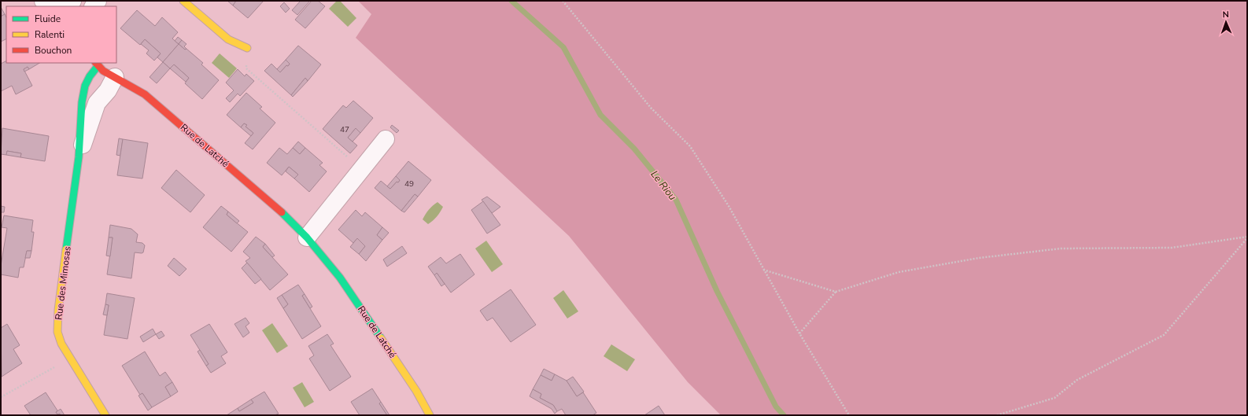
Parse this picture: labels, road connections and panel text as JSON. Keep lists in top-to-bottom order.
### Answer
{
  "streets": {
    "street": ["Rue de Latché", "Rue des Mimosas"]
  },
  "crossings": [
    ["Rue de Latché", "Rue des Mimosas"]
  ],
  "water": ["Le Riou"],
  "house_numbers": ["47", "49"],
  "legend": ["Fluide", "Ralenti", "Bouchon"],
  "north": "top"
}
